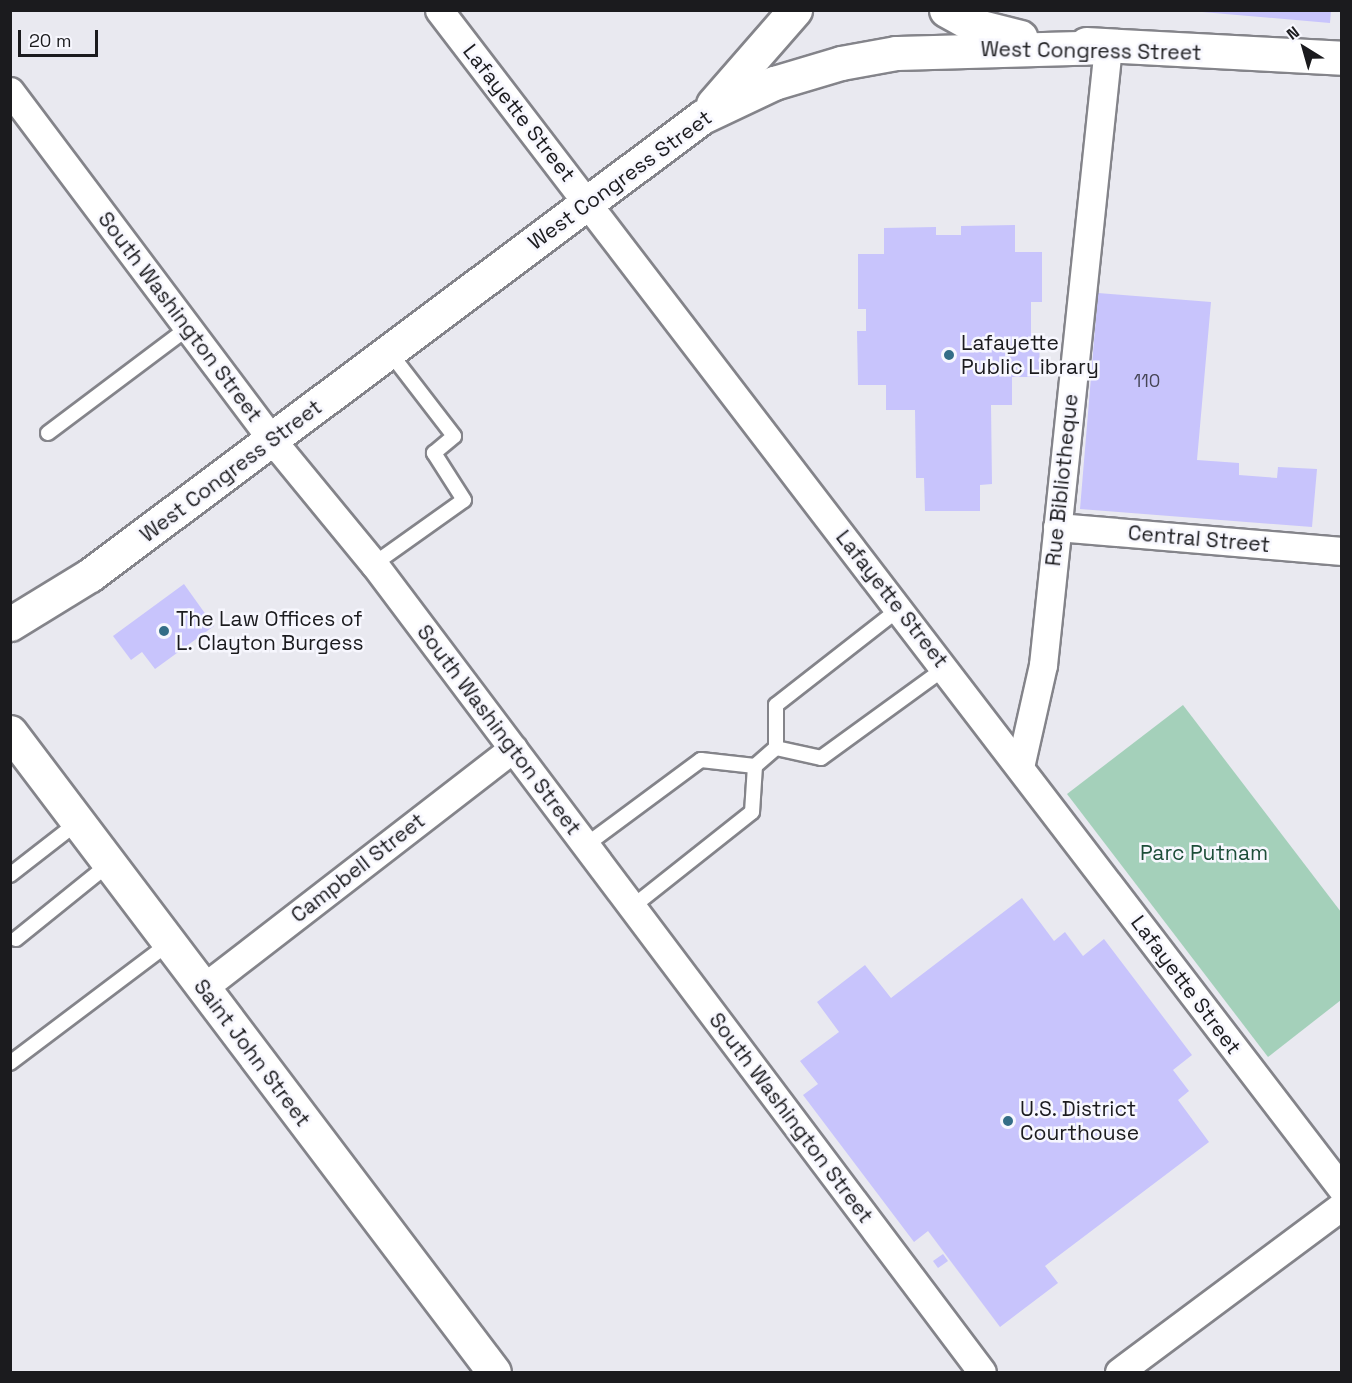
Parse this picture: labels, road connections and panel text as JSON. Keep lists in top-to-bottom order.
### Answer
{
  "streets": {
    "street": [
      "West Congress Street",
      "Lafayette Street",
      "South Washington Street",
      "Rue Bibliotheque",
      "Central Street",
      "Campbell Street",
      "Saint John Street"
    ]
  },
  "crossings": [
    ["West Congress Street", "Lafayette Street"],
    ["West Congress Street", "South Washington Street"],
    ["West Congress Street", "Rue Bibliotheque"],
    ["Lafayette Street", "Rue Bibliotheque"],
    ["South Washington Street", "Campbell Street"],
    ["Rue Bibliotheque", "Central Street"],
    ["Campbell Street", "Saint John Street"]
  ],
  "parks": ["Parc Putnam"],
  "places": ["Lafayette Public Library", "The Law Offices of L. Clayton Burgess", "U.S. District Courthouse"],
  "house_numbers": ["110"],
  "scale_bar": "20 m",
  "north": "top left"
}
